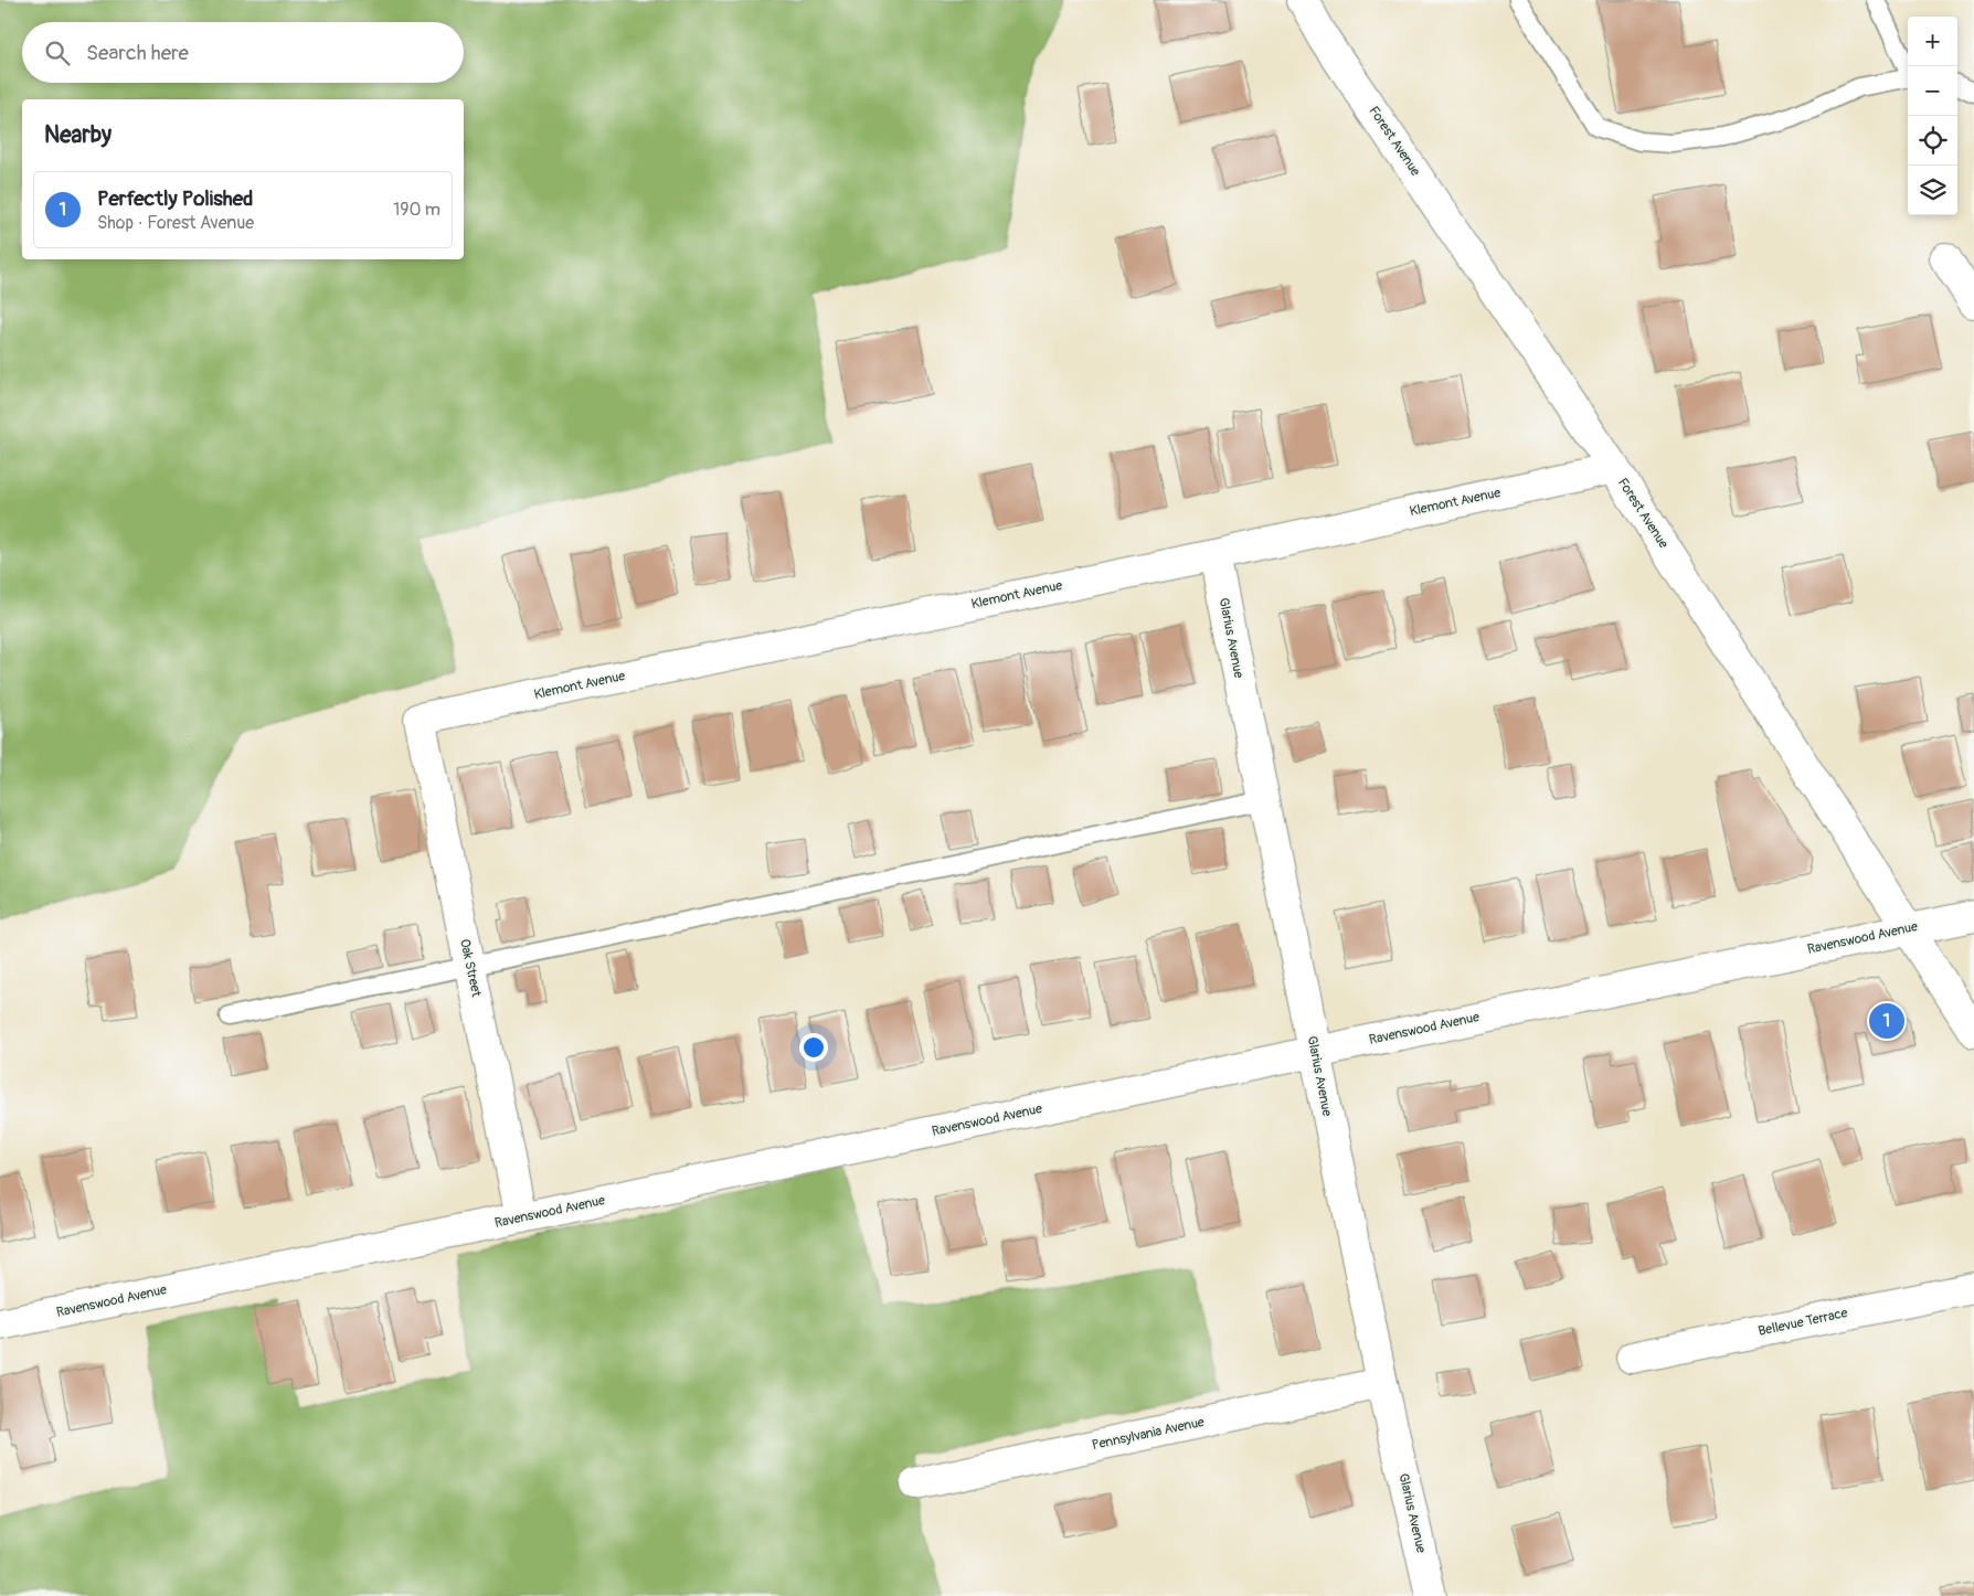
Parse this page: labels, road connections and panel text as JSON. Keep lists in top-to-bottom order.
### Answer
{
  "streets": {
    "street": [
      "Forest Avenue",
      "Klemont Avenue",
      "Glarius Avenue",
      "Ravenswood Avenue",
      "Oak Street",
      "Bellevue Terrace",
      "Pennsylvania Avenue"
    ]
  },
  "crossings": [
    ["Forest Avenue", "Klemont Avenue"],
    ["Forest Avenue", "Ravenswood Avenue"],
    ["Klemont Avenue", "Glarius Avenue"],
    ["Klemont Avenue", "Oak Street"],
    ["Glarius Avenue", "Ravenswood Avenue"],
    ["Glarius Avenue", "Pennsylvania Avenue"],
    ["Ravenswood Avenue", "Oak Street"]
  ],
  "page": {
    "map_buttons": ["+", "−"],
    "search": "Search here",
    "heading": "Nearby",
    "list": [
      {
        "mark": "1",
        "name": "Perfectly Polished",
        "note": "Shop · Forest Avenue",
        "value": "190 m"
      }
    ],
    "pins": "1"
  }
}
